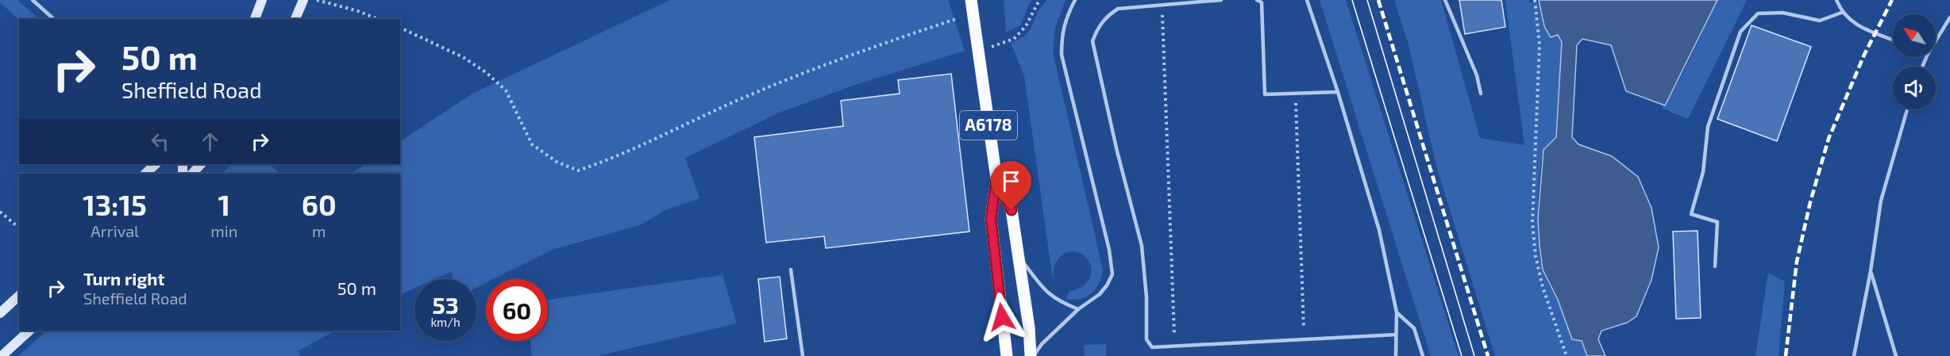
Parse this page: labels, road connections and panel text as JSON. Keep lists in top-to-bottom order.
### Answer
{
  "streets": {
    "main road": ["A6178"]
  },
  "north": "top left",
  "page": {
    "turn": ["50 m", "Sheffield Road"],
    "eta": [
      "13:15",
      "Arrival",
      "1",
      "min",
      "60",
      "m"
    ],
    "list": [
      {
        "name": "Turn right",
        "note": "Sheffield Road",
        "value": "50 m"
      }
    ],
    "speed": "53 km/h",
    "limit": "60"
  }
}
